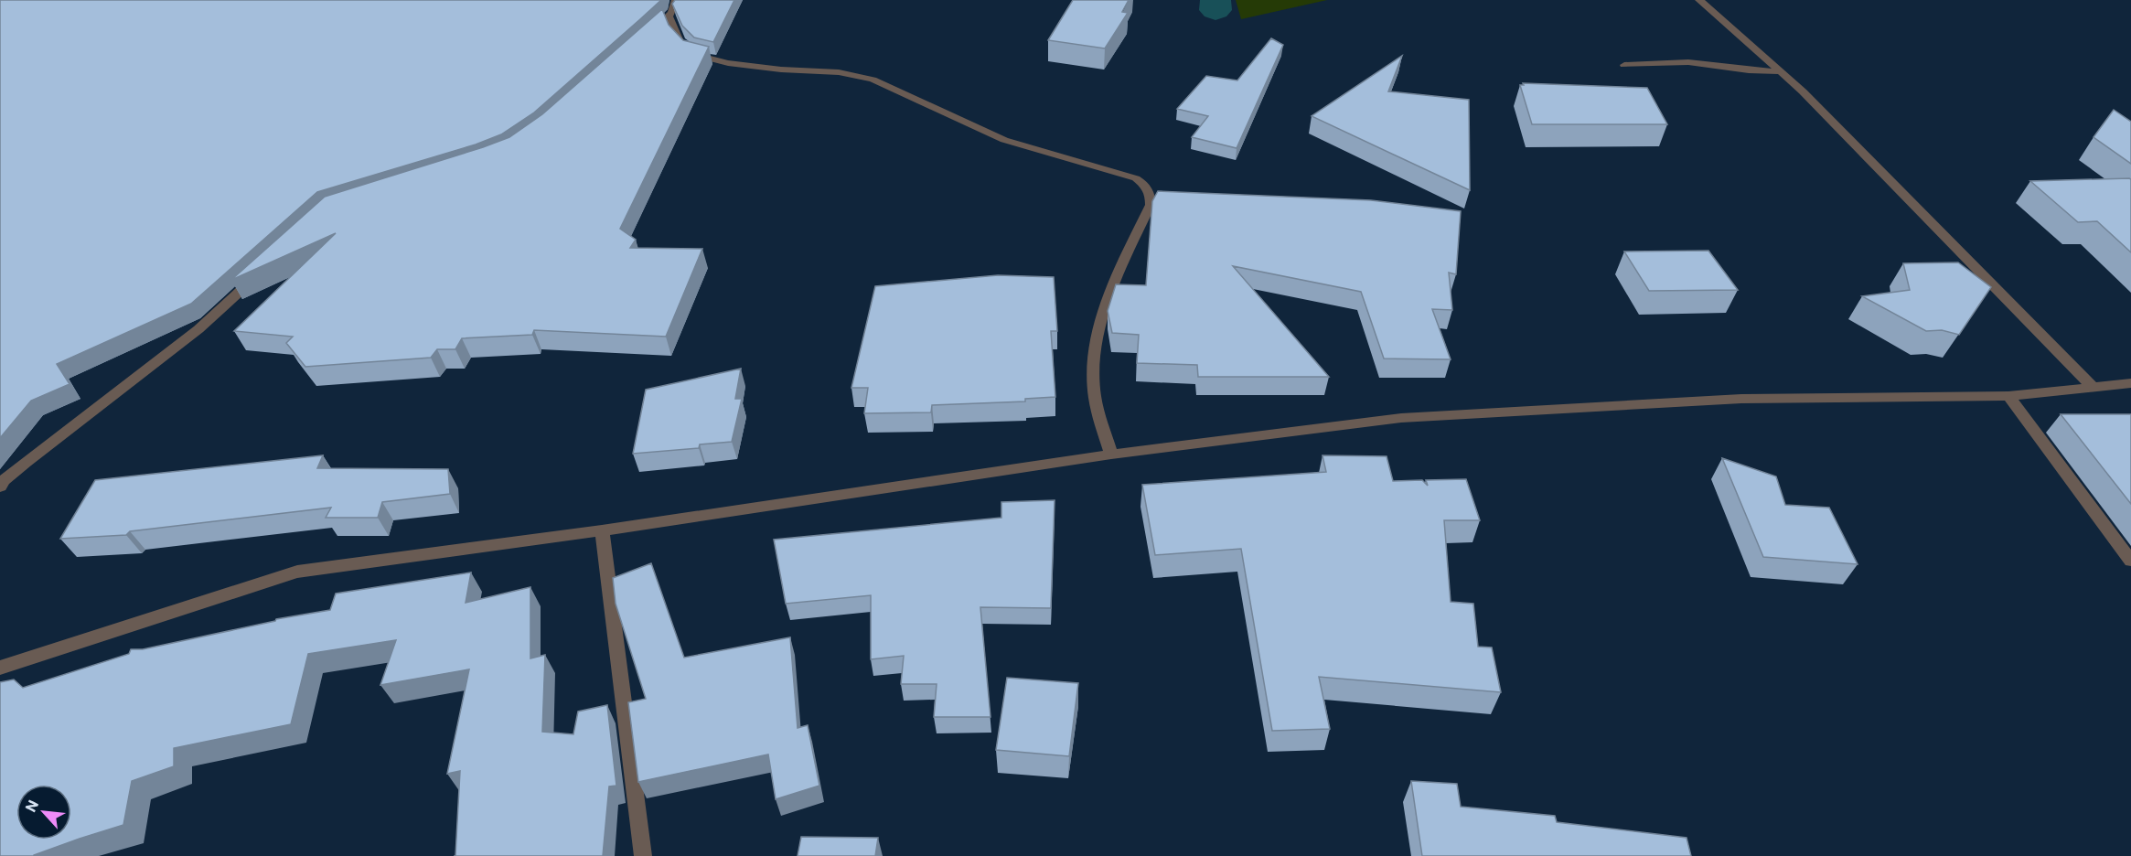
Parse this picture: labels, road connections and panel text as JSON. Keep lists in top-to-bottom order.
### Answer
{
  "north": "top left"
}
